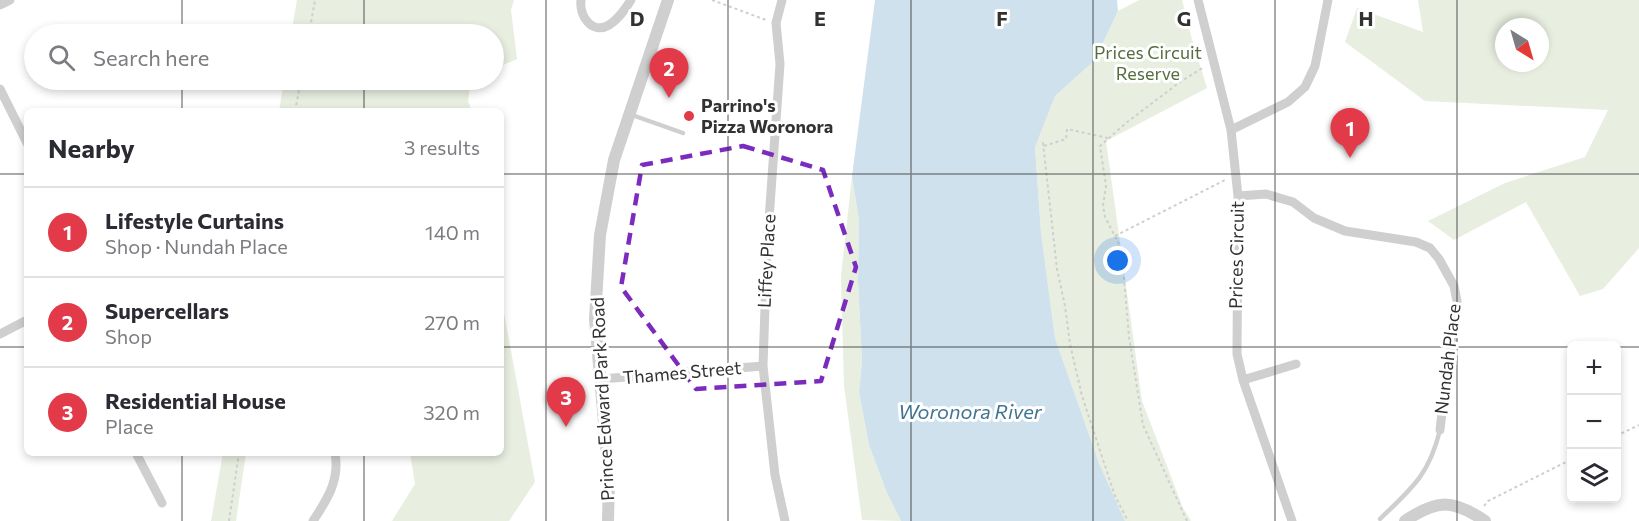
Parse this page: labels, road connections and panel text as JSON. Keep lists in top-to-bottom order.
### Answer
{
  "streets": {
    "street": [
      "Prices Circuit",
      "Liffey Place",
      "Nundah Place",
      "Thames Street",
      "Prince Edward Park Road"
    ]
  },
  "crossings": [
    ["Prices Circuit", "Nundah Place"],
    ["Liffey Place", "Thames Street"],
    ["Thames Street", "Prince Edward Park Road"]
  ],
  "water": ["Woronora River"],
  "parks": ["Prices Circuit Reserve"],
  "places": ["Parrino's Pizza Woronora"],
  "north": "bottom right",
  "page": {
    "search": "Search here",
    "pins": ["2", "1", "3"],
    "heading": ["Nearby", "3 results"],
    "list": [
      {
        "mark": "1",
        "name": "Lifestyle Curtains",
        "note": "Shop · Nundah Place",
        "value": "140 m"
      },
      {
        "mark": "2",
        "name": "Supercellars",
        "note": "Shop",
        "value": "270 m"
      },
      {
        "mark": "3",
        "name": "Residential House",
        "note": "Place",
        "value": "320 m"
      }
    ],
    "map_buttons": ["+", "−"]
  },
  "grid": {
    "columns": [
      "D",
      "E",
      "F",
      "G",
      "H"
    ]
  }
}
